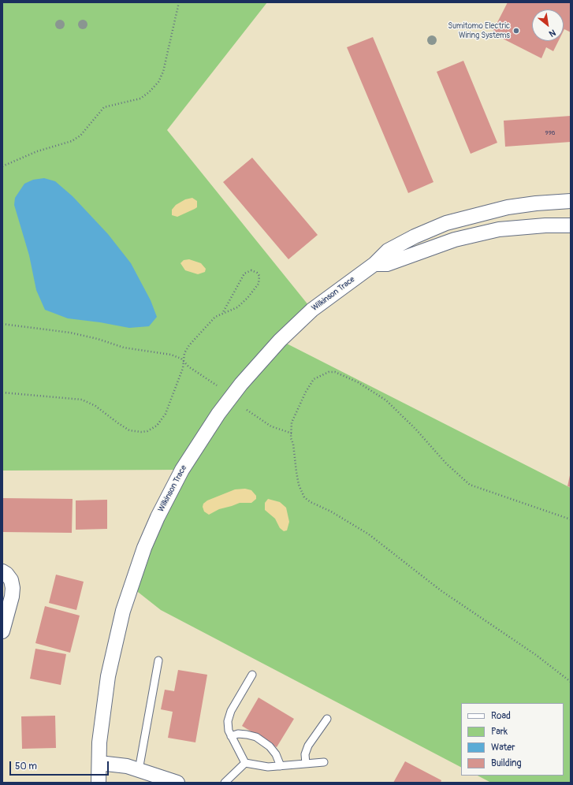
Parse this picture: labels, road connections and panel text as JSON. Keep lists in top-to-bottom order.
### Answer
{
  "streets": {
    "street": ["Wilkinson Trace"]
  },
  "places": ["Sumitomo Electric Wiring Systems"],
  "house_numbers": ["996"],
  "legend": [
    "Road",
    "Park",
    "Water",
    "Building"
  ],
  "scale_bar": "50 m",
  "north": "bottom right"
}
